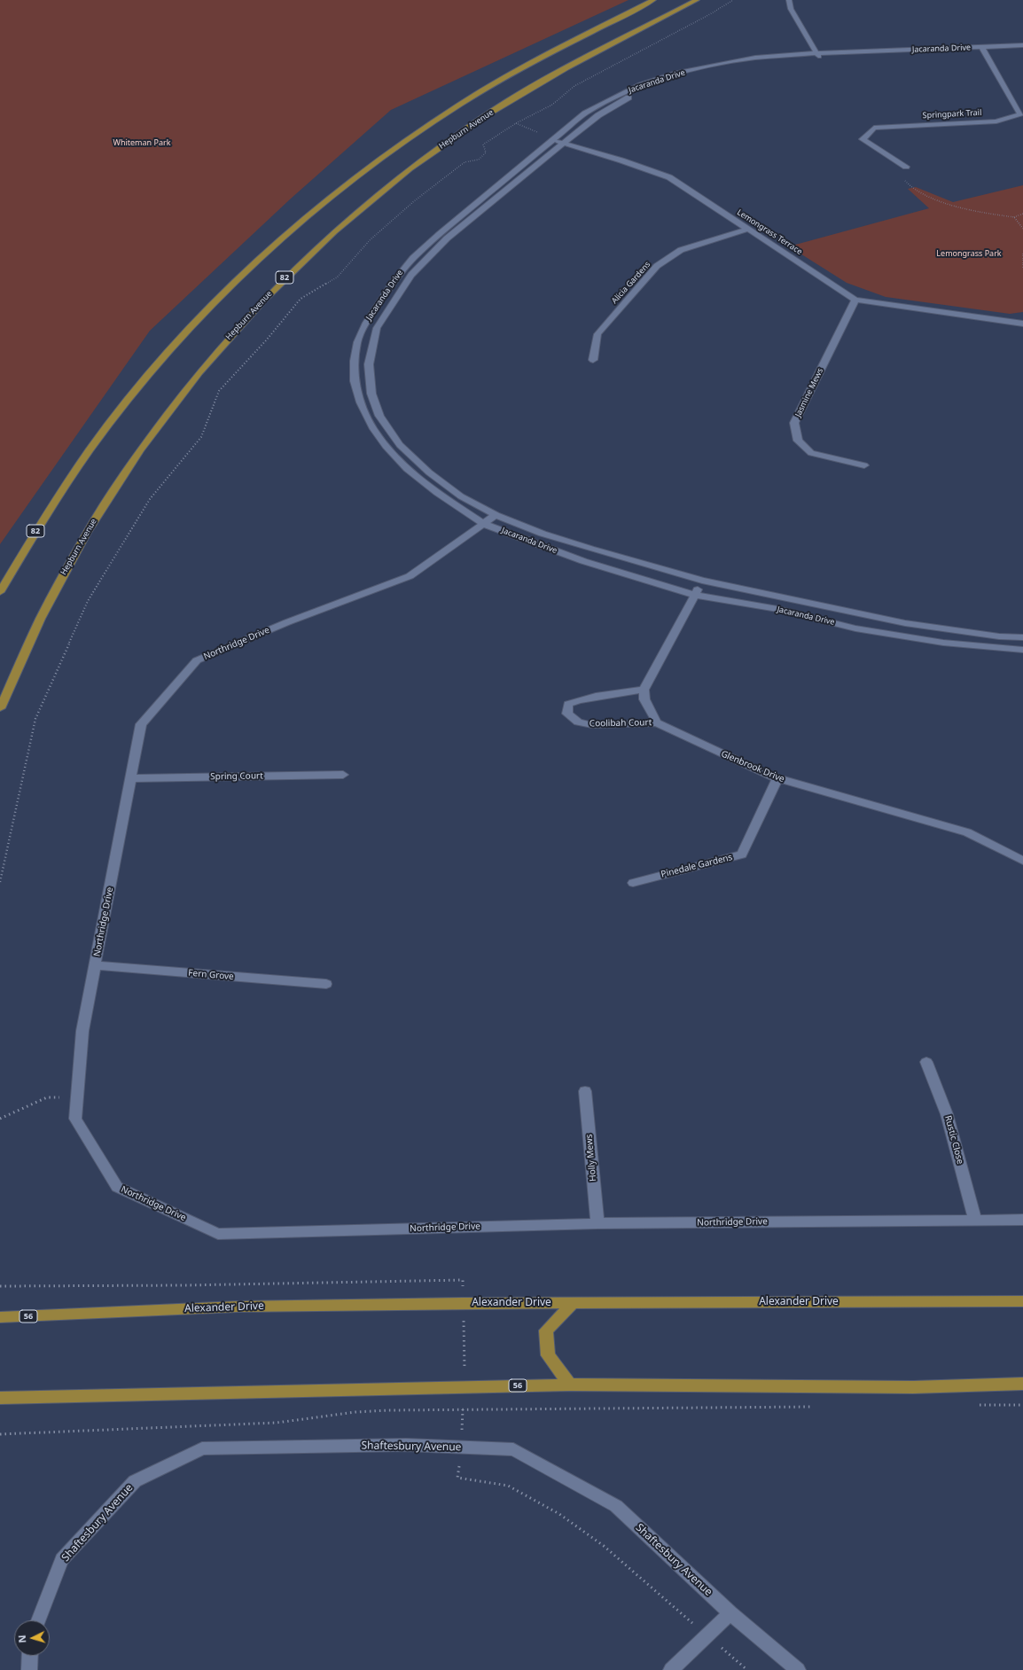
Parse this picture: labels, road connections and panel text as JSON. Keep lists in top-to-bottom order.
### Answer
{
  "streets": {
    "main road": [
      "Hepburn Avenue",
      "82",
      "Alexander Drive",
      "56"
    ],
    "street": [
      "Jacaranda Drive",
      "Springpark Trail",
      "Lemongrass Terrace",
      "Alicia Gardens",
      "Jasmine Mews",
      "Northridge Drive",
      "Coolibah Court",
      "Glenbrook Drive",
      "Spring Court",
      "Pinedale Gardens",
      "Fern Grove",
      "Rustic Close",
      "Holly Mews",
      "Shaftesbury Avenue"
    ]
  },
  "crossings": [
    ["Jacaranda Drive", "Springpark Trail"],
    ["Jacaranda Drive", "Lemongrass Terrace"],
    ["Jacaranda Drive", "Northridge Drive"],
    ["Lemongrass Terrace", "Alicia Gardens"],
    ["Lemongrass Terrace", "Jasmine Mews"],
    ["Northridge Drive", "Spring Court"],
    ["Northridge Drive", "Fern Grove"],
    ["Northridge Drive", "Rustic Close"],
    ["Northridge Drive", "Holly Mews"],
    ["Coolibah Court", "Glenbrook Drive"],
    ["Glenbrook Drive", "Pinedale Gardens"]
  ],
  "parks": ["Whiteman Park", "Lemongrass Park"],
  "north": "left"
}
